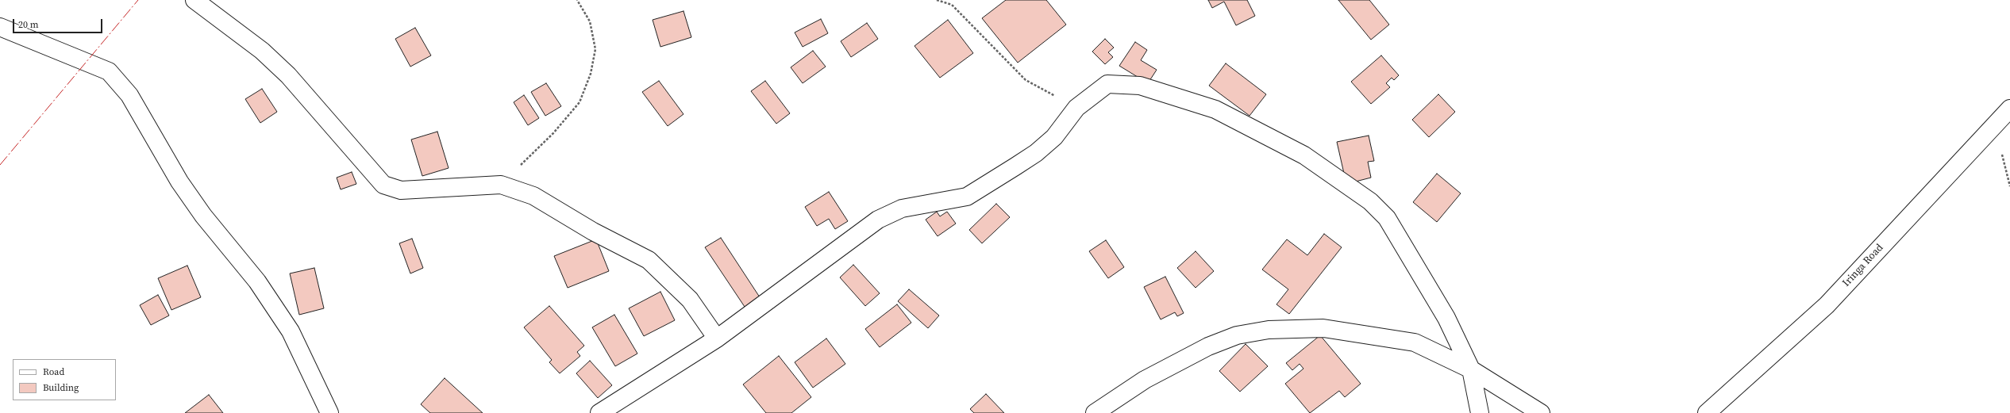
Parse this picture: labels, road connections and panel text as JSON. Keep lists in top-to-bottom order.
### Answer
{
  "streets": {
    "main road": ["Iringa Road"]
  },
  "legend": ["Road", "Building"],
  "scale_bar": "20 m"
}
